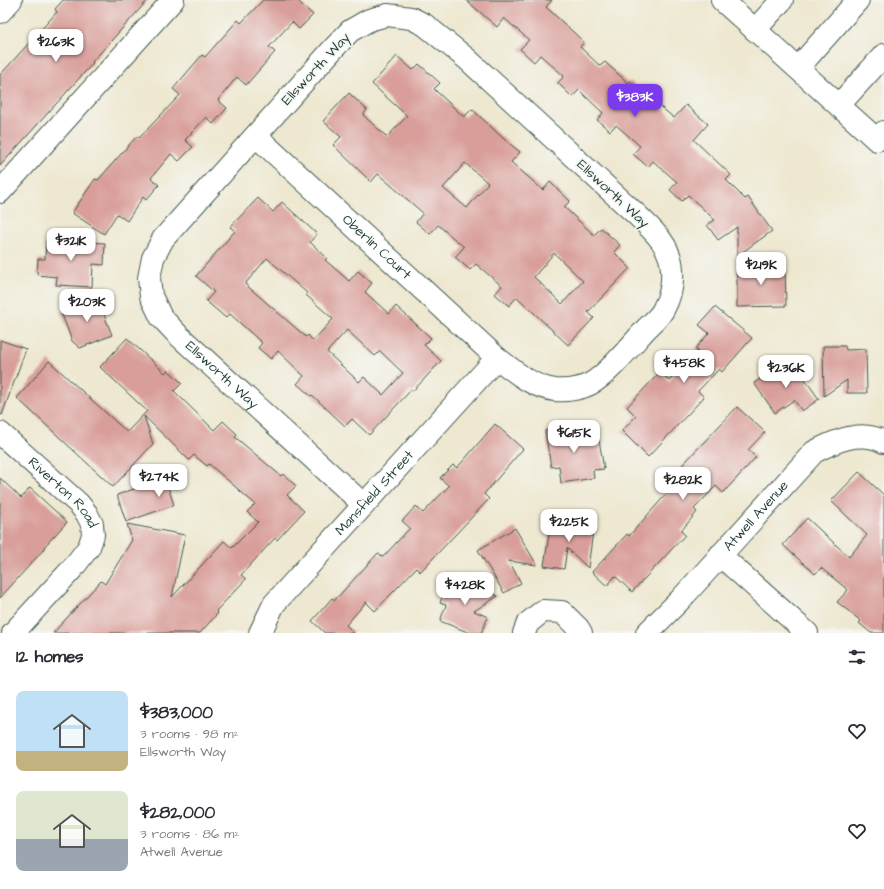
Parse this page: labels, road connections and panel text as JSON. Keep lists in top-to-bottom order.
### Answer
{
  "streets": {
    "street": [
      "Ellsworth Way",
      "Oberlin Court",
      "Mansfield Street",
      "Riverton Road",
      "Atwell Avenue"
    ]
  },
  "crossings": [
    ["Ellsworth Way", "Oberlin Court"],
    ["Ellsworth Way", "Mansfield Street"],
    ["Oberlin Court", "Mansfield Street"]
  ],
  "page": {
    "price": [
      "$263K",
      "$383K",
      "$321K",
      "$219K",
      "$203K",
      "$458K",
      "$236K",
      "$615K",
      "$274K",
      "$282K",
      "$225K",
      "$428K"
    ],
    "heading": "12 homes",
    "list": [
      {
        "name": "$383,000",
        "note": "3 rooms · 98 m² · Ellsworth Way"
      },
      {
        "name": "$282,000",
        "note": "3 rooms · 86 m² · Atwell Avenue"
      }
    ]
  }
}
